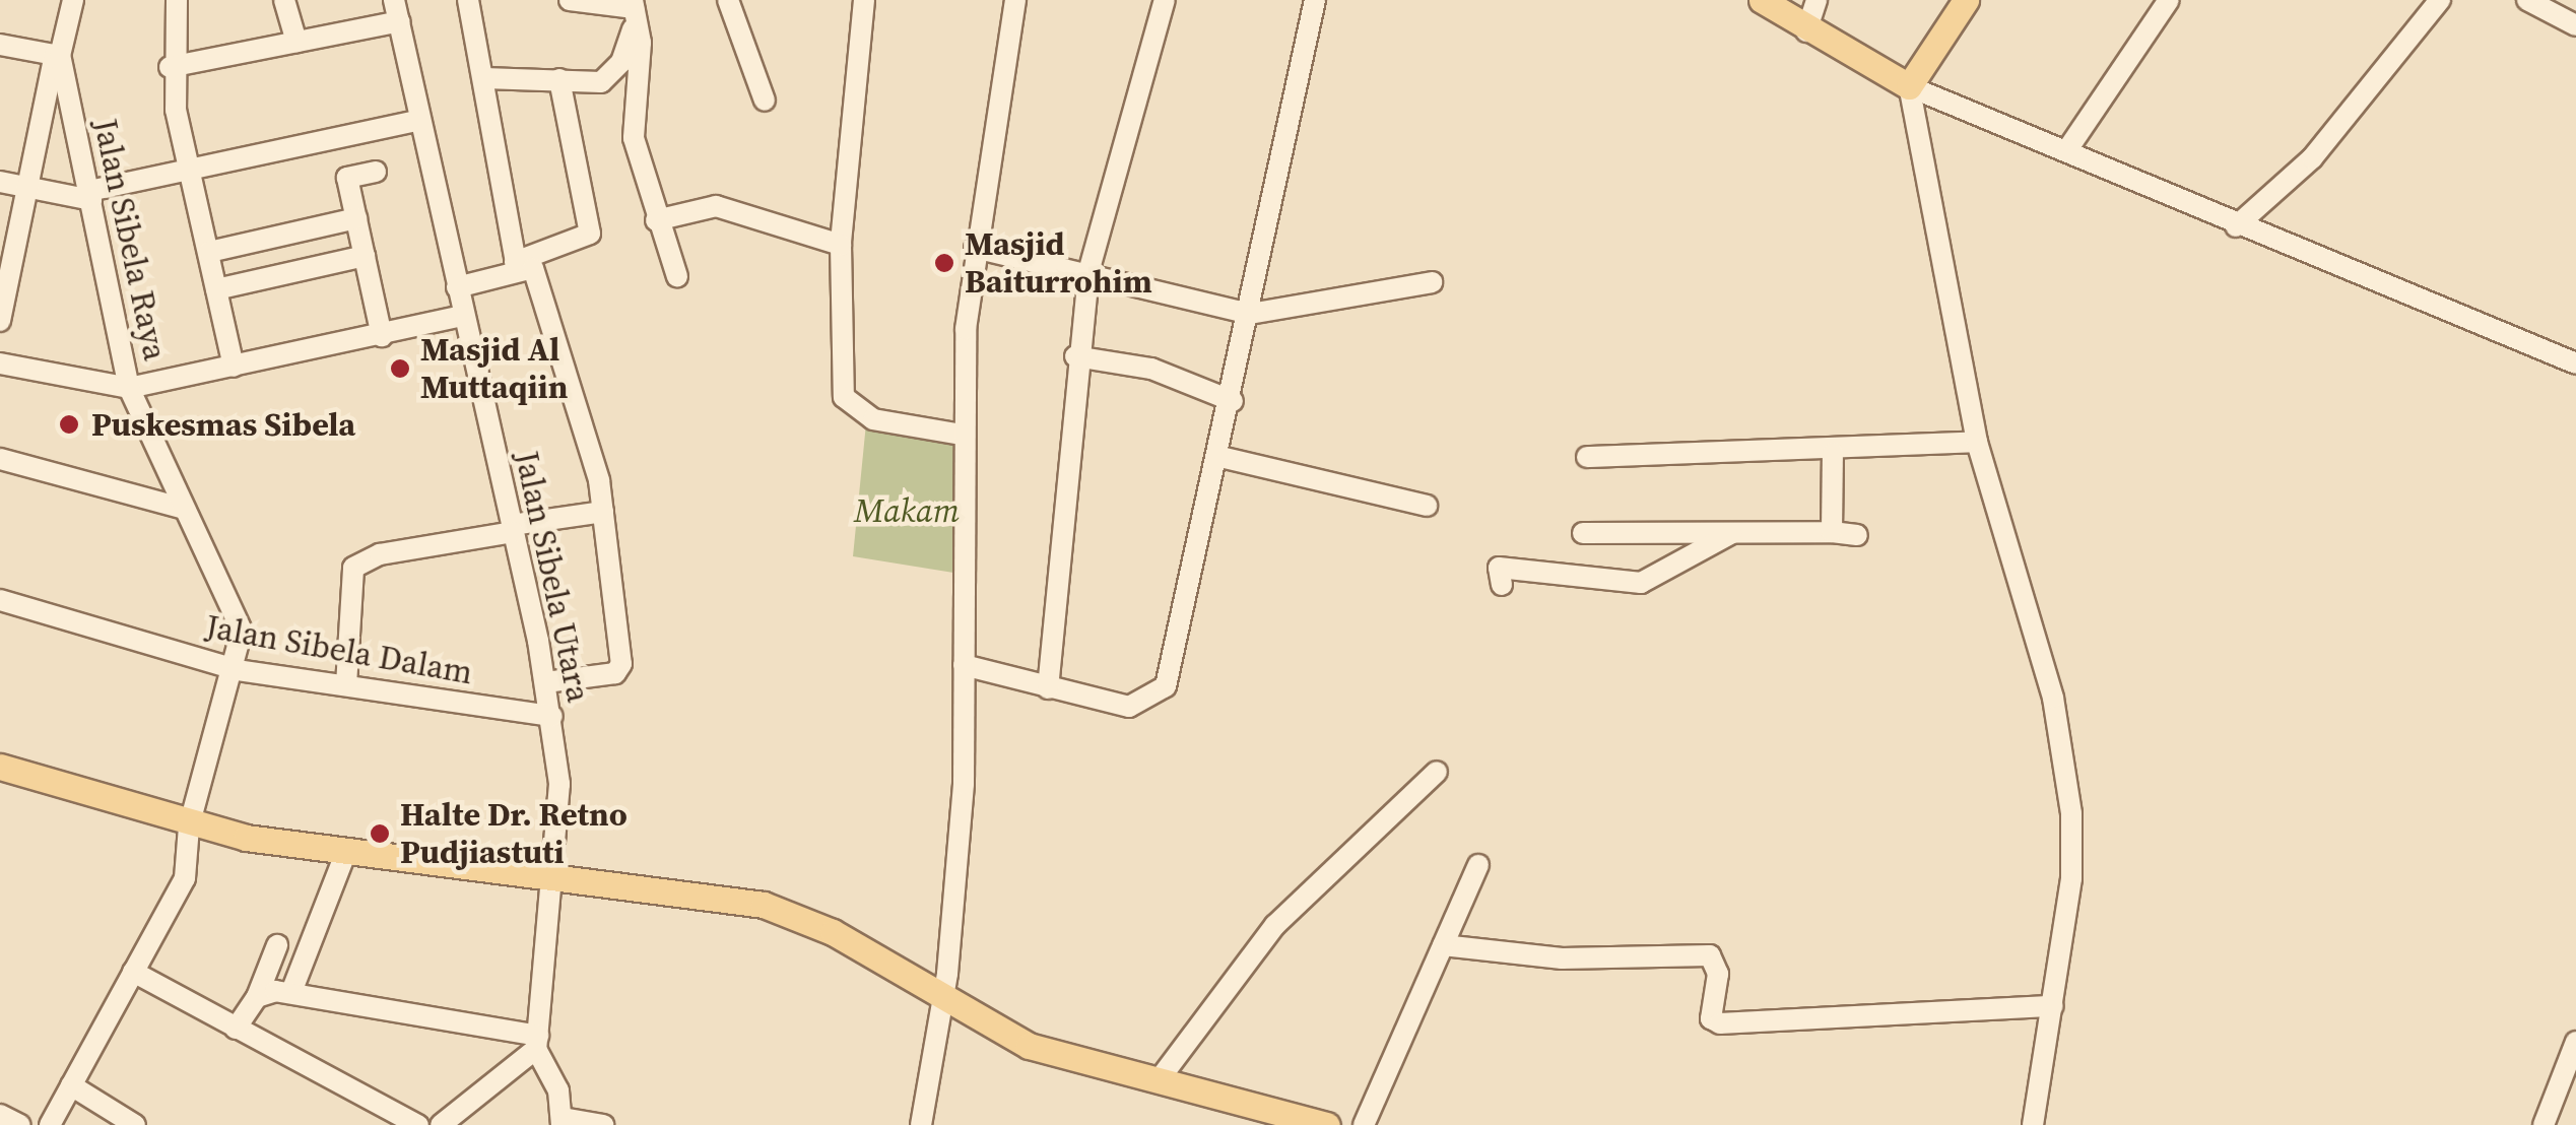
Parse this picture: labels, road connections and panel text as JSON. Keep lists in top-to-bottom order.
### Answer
{
  "streets": {
    "street": ["Jalan Sibela Raya", "Jalan Sibela Utara", "Jalan Sibela Dalam"]
  },
  "crossings": [
    ["Jalan Sibela Raya", "Jalan Sibela Dalam"],
    ["Jalan Sibela Utara", "Jalan Sibela Dalam"]
  ],
  "parks": ["Makam"],
  "places": [
    "Masjid Baiturrohim",
    "Masjid Al Muttaqiin",
    "Puskesmas Sibela",
    "Halte Dr. Retno Pudjiastuti"
  ]
}
